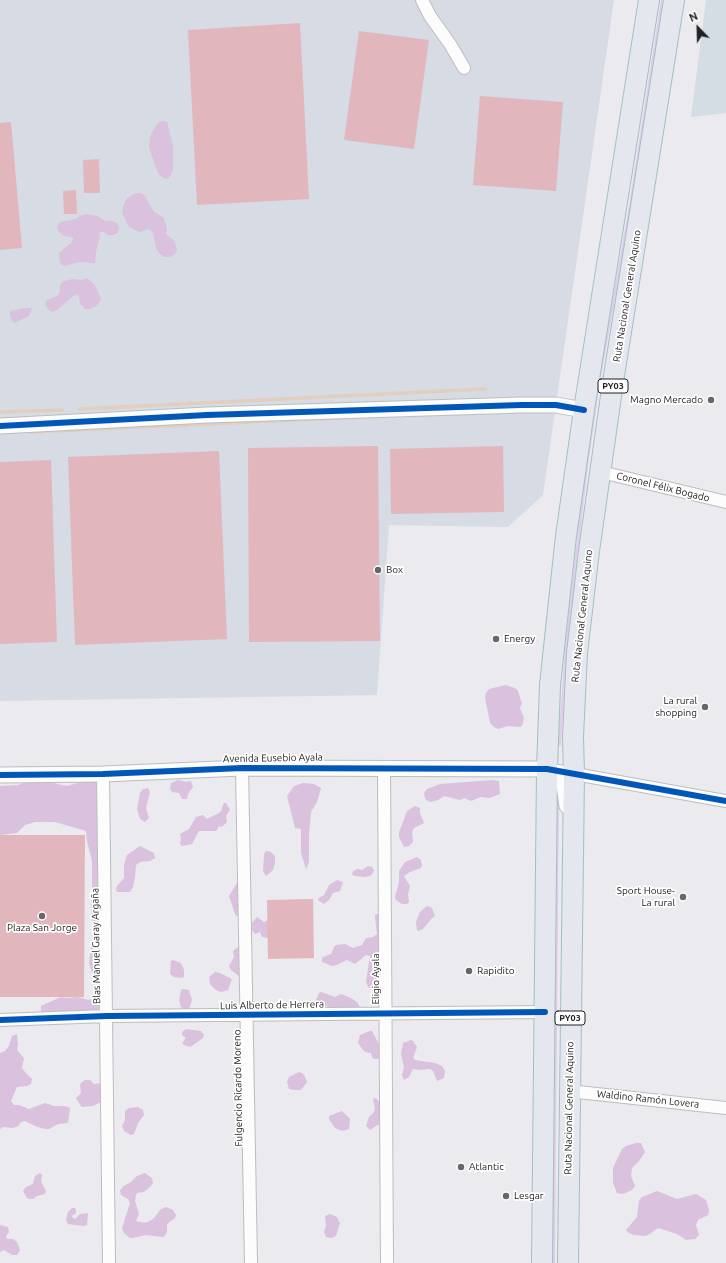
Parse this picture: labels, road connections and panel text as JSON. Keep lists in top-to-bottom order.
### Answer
{
  "streets": {
    "highway": ["Ruta Nacional General Aquino", "PY03"],
    "street": [
      "Coronel Félix Bogado",
      "Avenida Eusebio Ayala",
      "Blas Manuel Garay Argaña",
      "Eligio Ayala",
      "Luis Alberto de Herrera",
      "Fulgencio Ricardo Moreno",
      "Waldino Ramón Lovera"
    ]
  },
  "crossings": [
    ["Ruta Nacional General Aquino", "Coronel Félix Bogado"],
    ["Ruta Nacional General Aquino", "Waldino Ramón Lovera"],
    ["PY03", "Avenida Eusebio Ayala"],
    ["PY03", "Luis Alberto de Herrera"],
    ["Avenida Eusebio Ayala", "Blas Manuel Garay Argaña"],
    ["Avenida Eusebio Ayala", "Eligio Ayala"],
    ["Avenida Eusebio Ayala", "Fulgencio Ricardo Moreno"],
    ["Blas Manuel Garay Argaña", "Luis Alberto de Herrera"],
    ["Eligio Ayala", "Luis Alberto de Herrera"],
    ["Luis Alberto de Herrera", "Fulgencio Ricardo Moreno"]
  ],
  "places": [
    "Magno Mercado",
    "Box",
    "Energy",
    "La rural shopping",
    "Sport House- La rural",
    "Plaza San Jorge",
    "Rapidito",
    "Atlantic",
    "Lesgar"
  ],
  "north": "top left"
}
